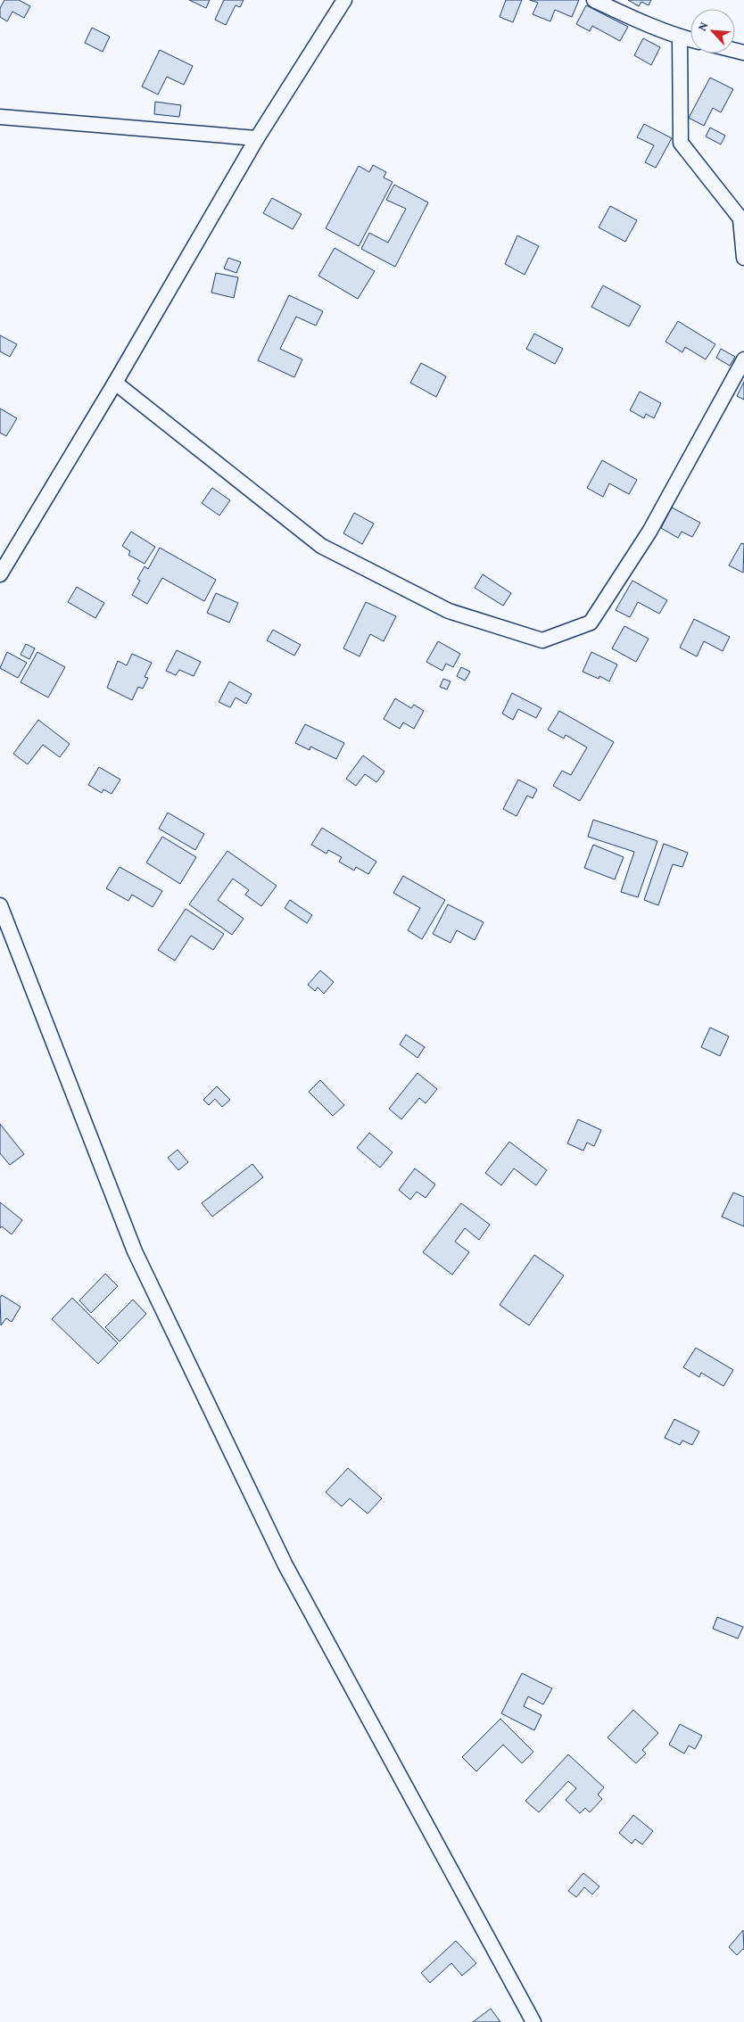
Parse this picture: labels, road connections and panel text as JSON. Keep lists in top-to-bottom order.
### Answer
{
  "north": "top left"
}
